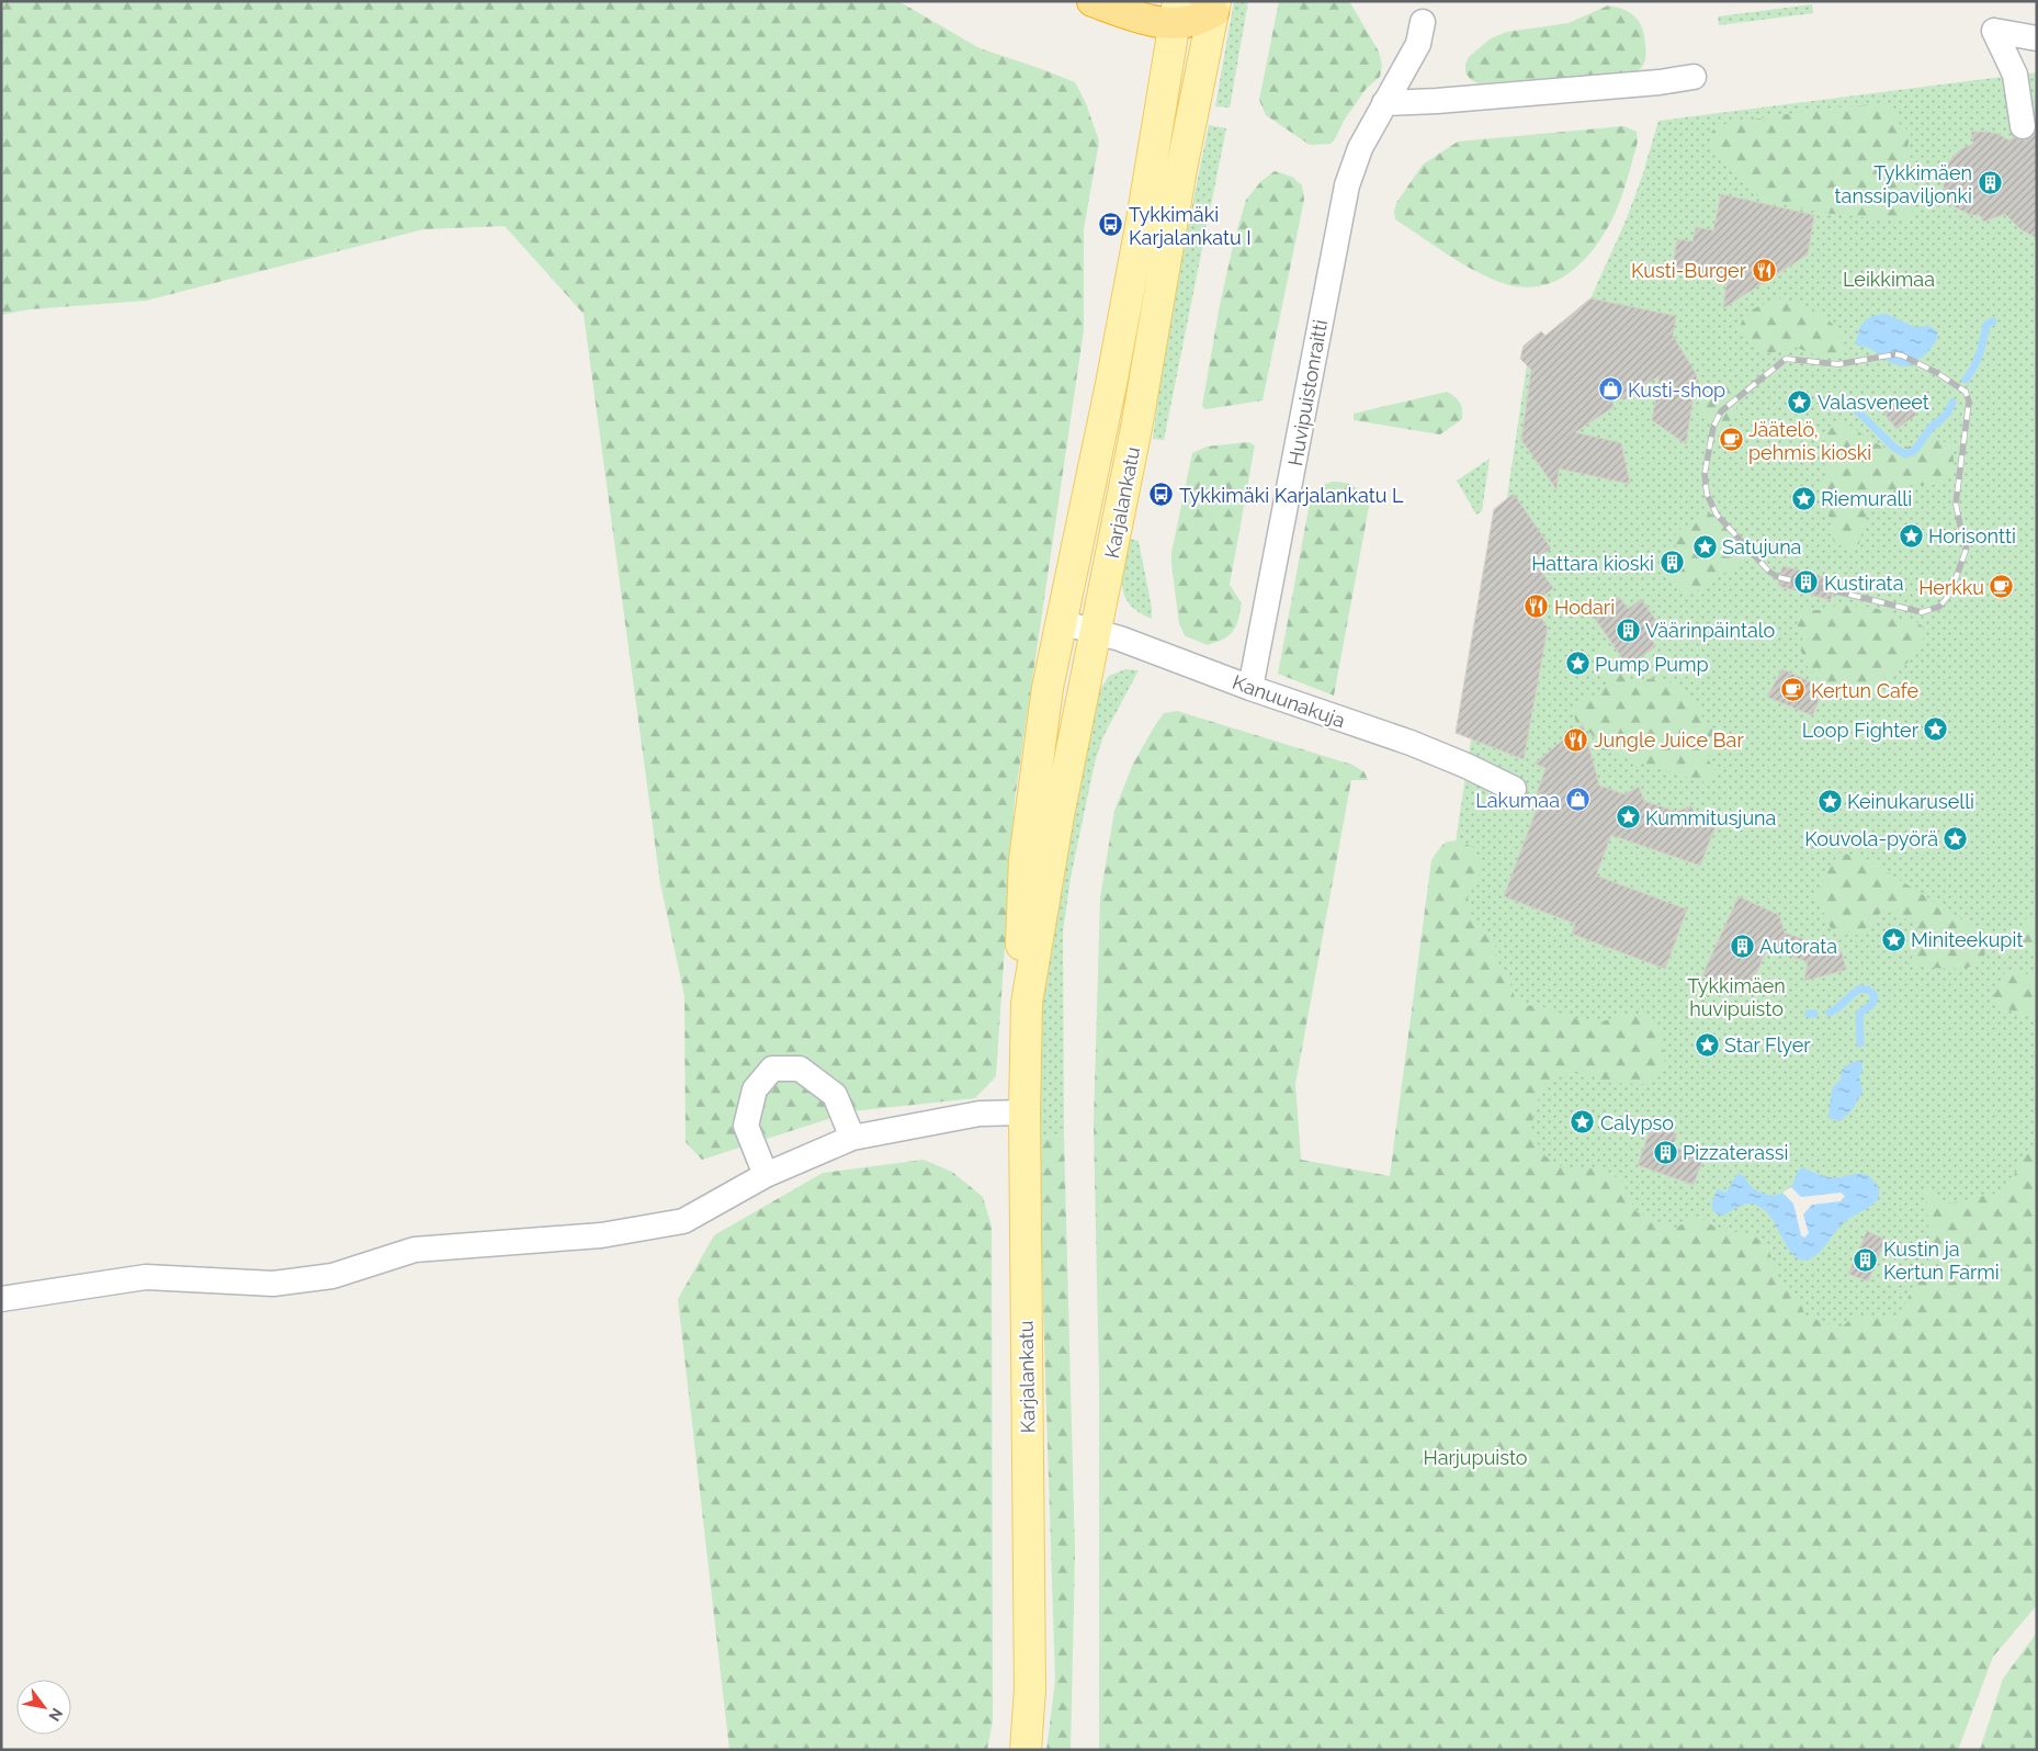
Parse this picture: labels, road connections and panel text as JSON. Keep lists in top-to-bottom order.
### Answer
{
  "streets": {
    "main road": ["Karjalankatu"],
    "street": ["Huvipuistonraitti", "Kanuunakuja"]
  },
  "crossings": [
    ["Huvipuistonraitti", "Kanuunakuja"],
    ["Karjalankatu", "Kanuunakuja"]
  ],
  "parks": ["Leikkimaa", "Tykkimäen huvipuisto", "Harjupuisto"],
  "places": {
    "building": [
      "Tykkimäen tanssipaviljonki",
      "Hattara kioski",
      "Kustirata",
      "Väärinpäintalo",
      "Autorata",
      "Pizzaterassi",
      "Kustin ja Kertun Farmi"
    ],
    "bus stop": ["Tykkimäki Karjalankatu I", "Tykkimäki Karjalankatu L"],
    "restaurant": ["Kusti-Burger", "Hodari", "Jungle Juice Bar"],
    "shop": ["Kusti-shop", "Lakumaa"],
    "place": [
      "Valasveneet",
      "Riemuralli",
      "Horisontti",
      "Satujuna",
      "Pump Pump",
      "Loop Fighter",
      "Keinukaruselli",
      "Kummitusjuna",
      "Kouvola-pyörä",
      "Miniteekupit",
      "Star Flyer",
      "Calypso"
    ],
    "cafe": ["Jäätelö, pehmis kioski", "Herkku", "Kertun Cafe"]
  },
  "north": "bottom right"
}
